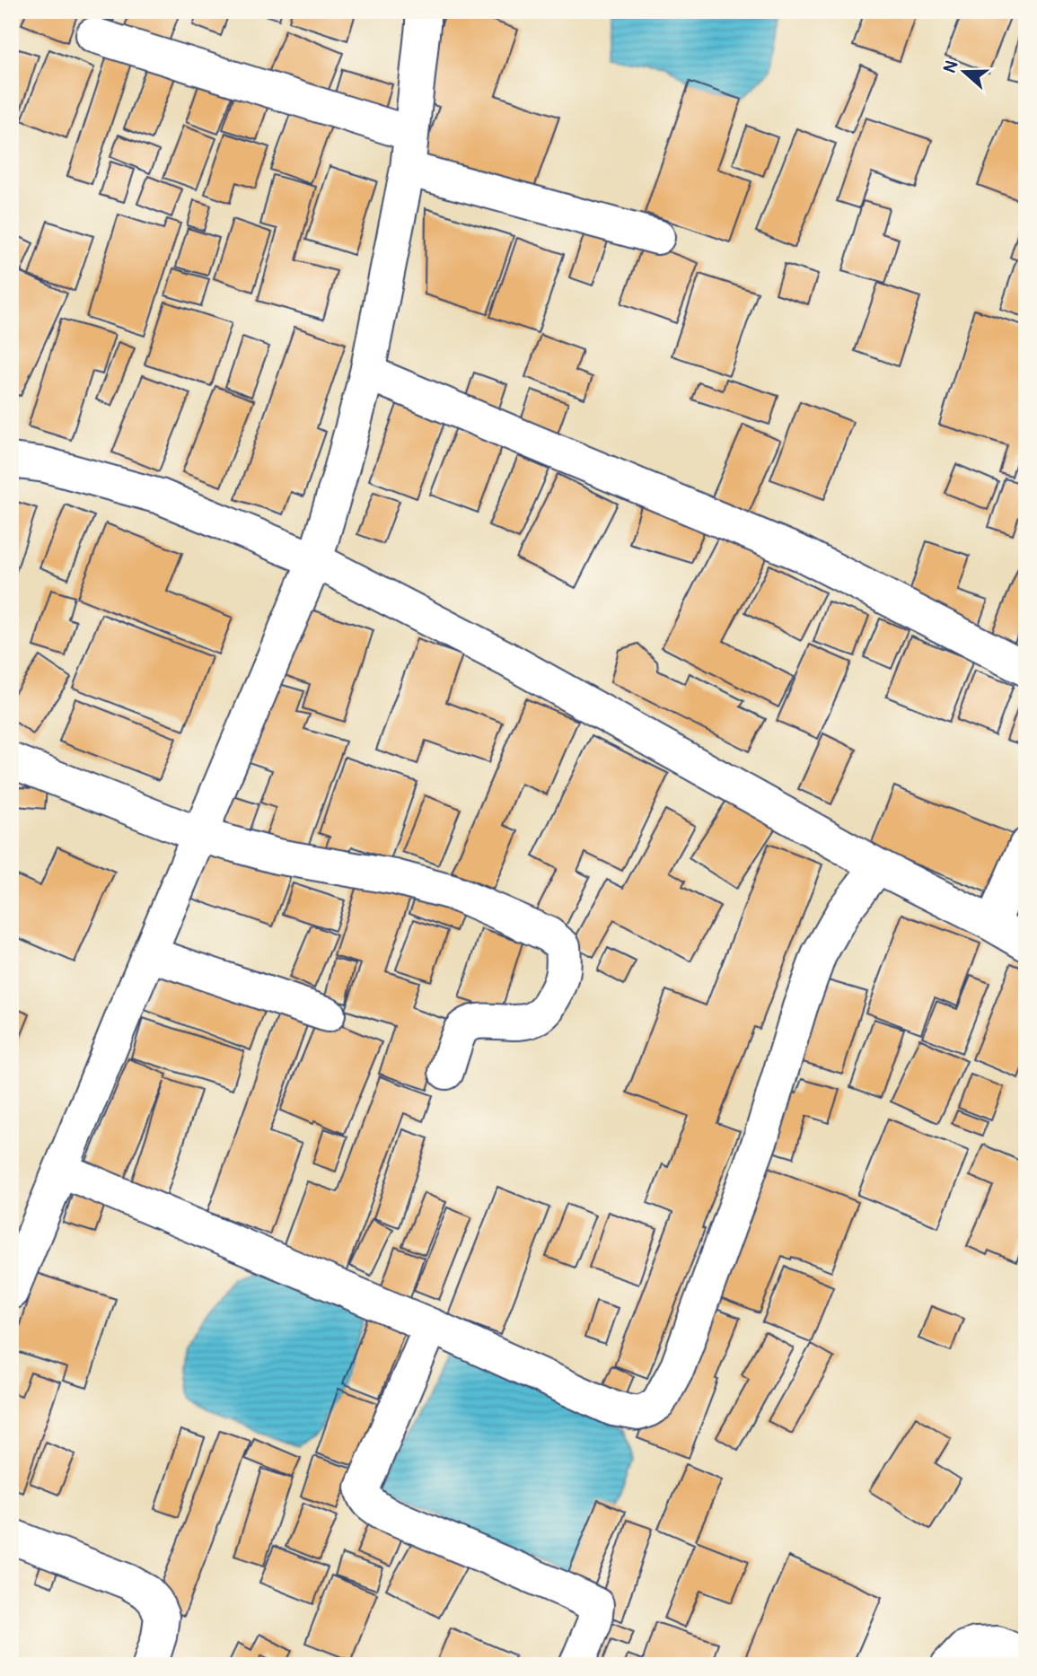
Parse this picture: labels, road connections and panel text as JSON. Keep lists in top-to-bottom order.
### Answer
{
  "north": "left"
}
